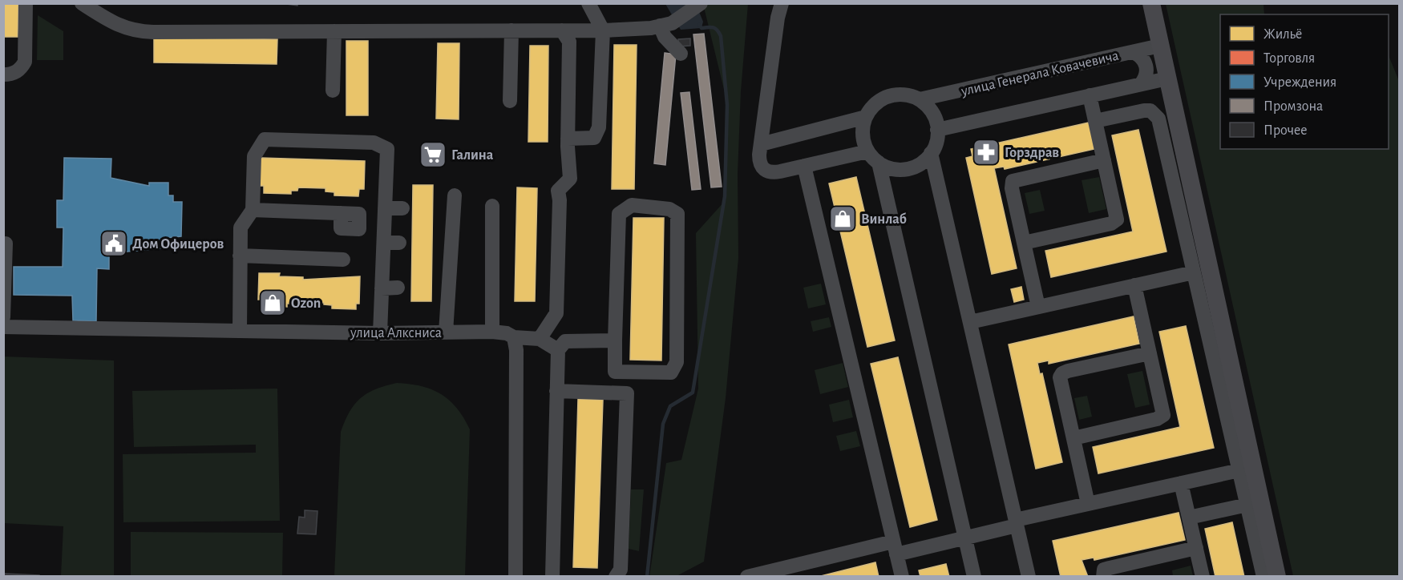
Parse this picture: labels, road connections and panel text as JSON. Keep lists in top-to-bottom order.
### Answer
{
  "streets": {
    "street": ["улица Генерала Ковачевича", "улица Алксниса"]
  },
  "places": {
    "pharmacy": ["Горздрав"],
    "supermarket": ["Галина"],
    "shop": ["Винлаб", "Ozon"],
    "public building": ["Дом Офицеров"]
  },
  "legend": [
    "Жильё",
    "Торговля",
    "Учреждения",
    "Промзона",
    "Прочее"
  ]
}
